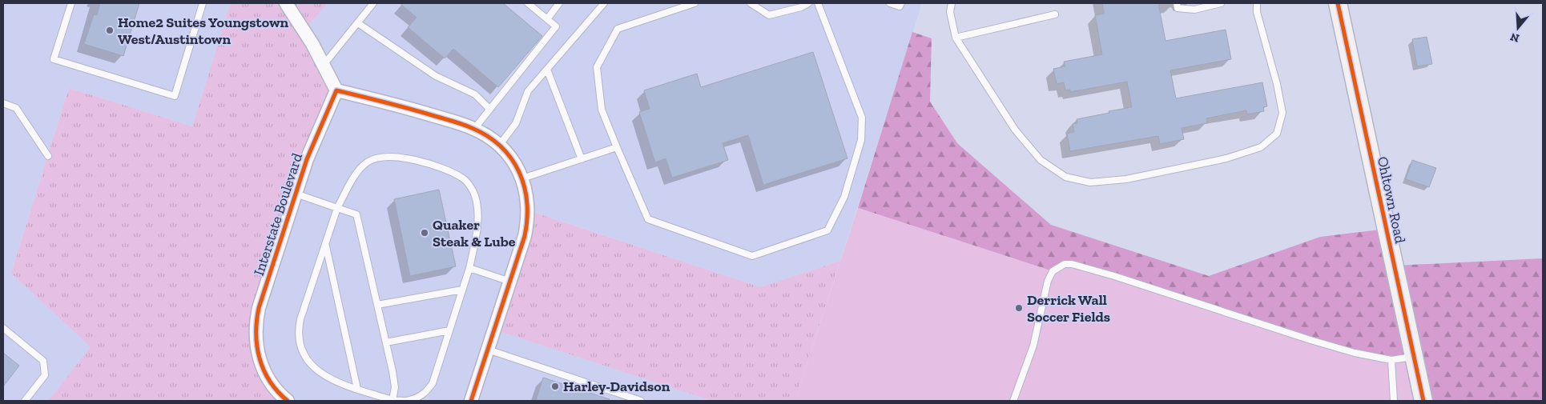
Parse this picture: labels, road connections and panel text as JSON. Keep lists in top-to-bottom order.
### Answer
{
  "streets": {
    "street": ["Ohltown Road", "Interstate Boulevard"]
  },
  "places": [
    "Home2 Suites Youngstown West/Austintown",
    "Quaker Steak & Lube",
    "Derrick Wall Soccer Fields",
    "Harley-Davidson"
  ],
  "north": "bottom"
}
